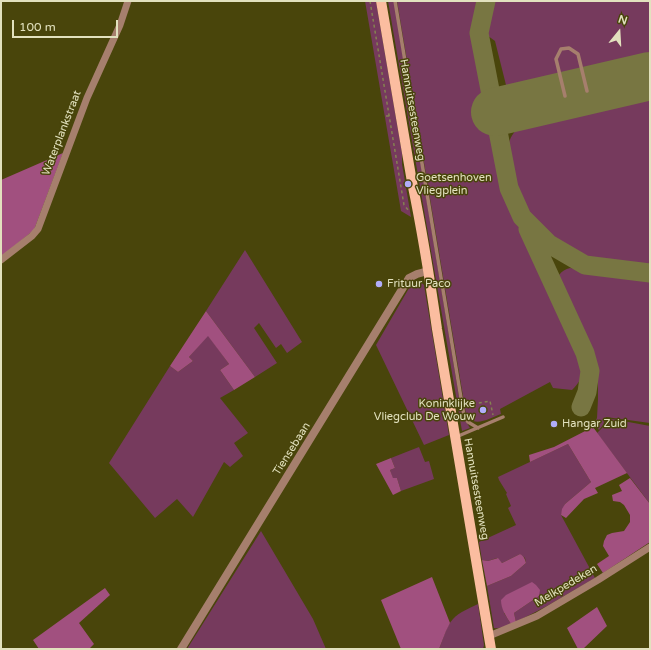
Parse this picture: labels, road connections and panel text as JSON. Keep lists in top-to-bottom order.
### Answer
{
  "streets": {
    "main road": ["Hannuitsesteenweg"],
    "street": ["Waterplankstraat", "Tiensebaan", "Melkpedeken"]
  },
  "crossings": [
    ["Hannuitsesteenweg", "Tiensebaan"],
    ["Hannuitsesteenweg", "Melkpedeken"]
  ],
  "places": [
    "Goetsenhoven Vliegplein",
    "Frituur Paco",
    "Koninklijke Vliegclub De Wouw",
    "Hangar Zuid"
  ],
  "scale_bar": "100 m",
  "north": "top"
}
